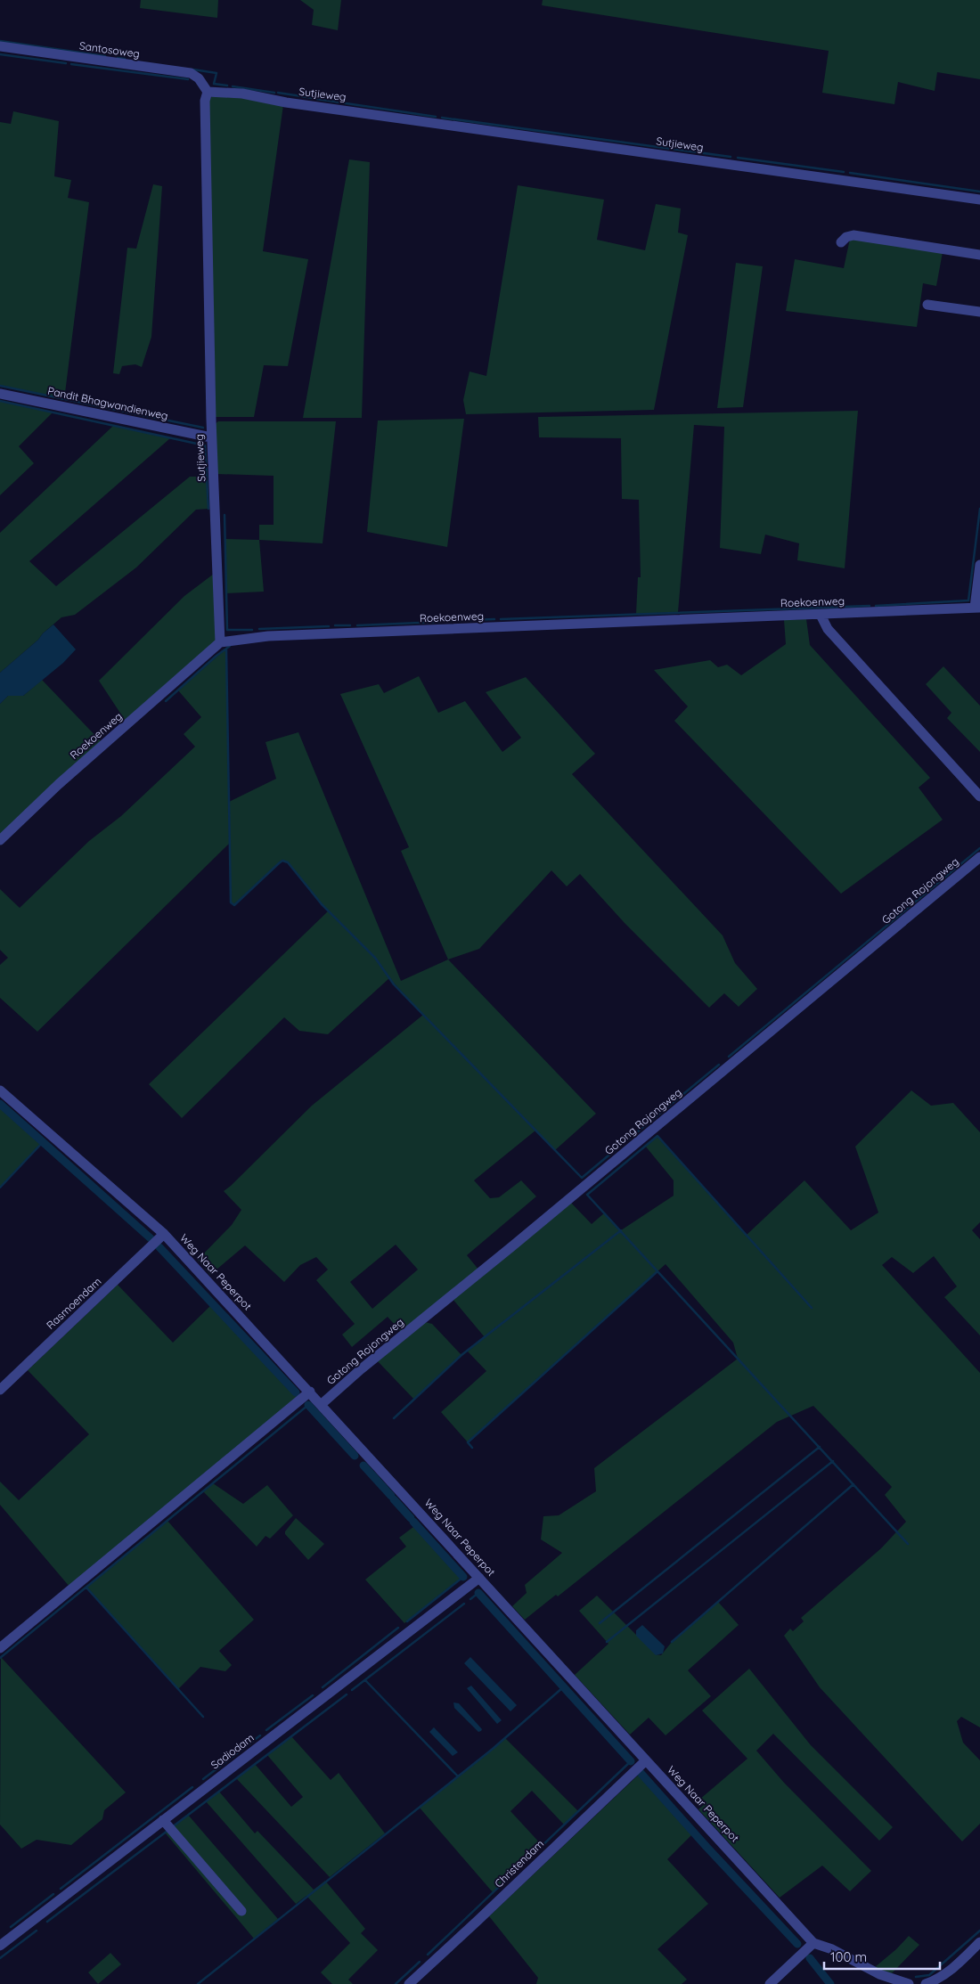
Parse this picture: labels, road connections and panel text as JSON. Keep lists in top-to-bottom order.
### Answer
{
  "streets": {
    "street": [
      "Santosoweg",
      "Sutjieweg",
      "Pandit Bhagwandienweg",
      "Roekoenweg",
      "Gotong Rojongweg",
      "Weg Naar Peperpot",
      "Rasmoendam",
      "Sadiodam",
      "Christendam"
    ]
  },
  "crossings": [
    ["Santosoweg", "Sutjieweg"],
    ["Sutjieweg", "Pandit Bhagwandienweg"],
    ["Sutjieweg", "Roekoenweg"],
    ["Gotong Rojongweg", "Weg Naar Peperpot"],
    ["Weg Naar Peperpot", "Rasmoendam"],
    ["Weg Naar Peperpot", "Sadiodam"],
    ["Weg Naar Peperpot", "Christendam"]
  ],
  "scale_bar": "100 m"
}
